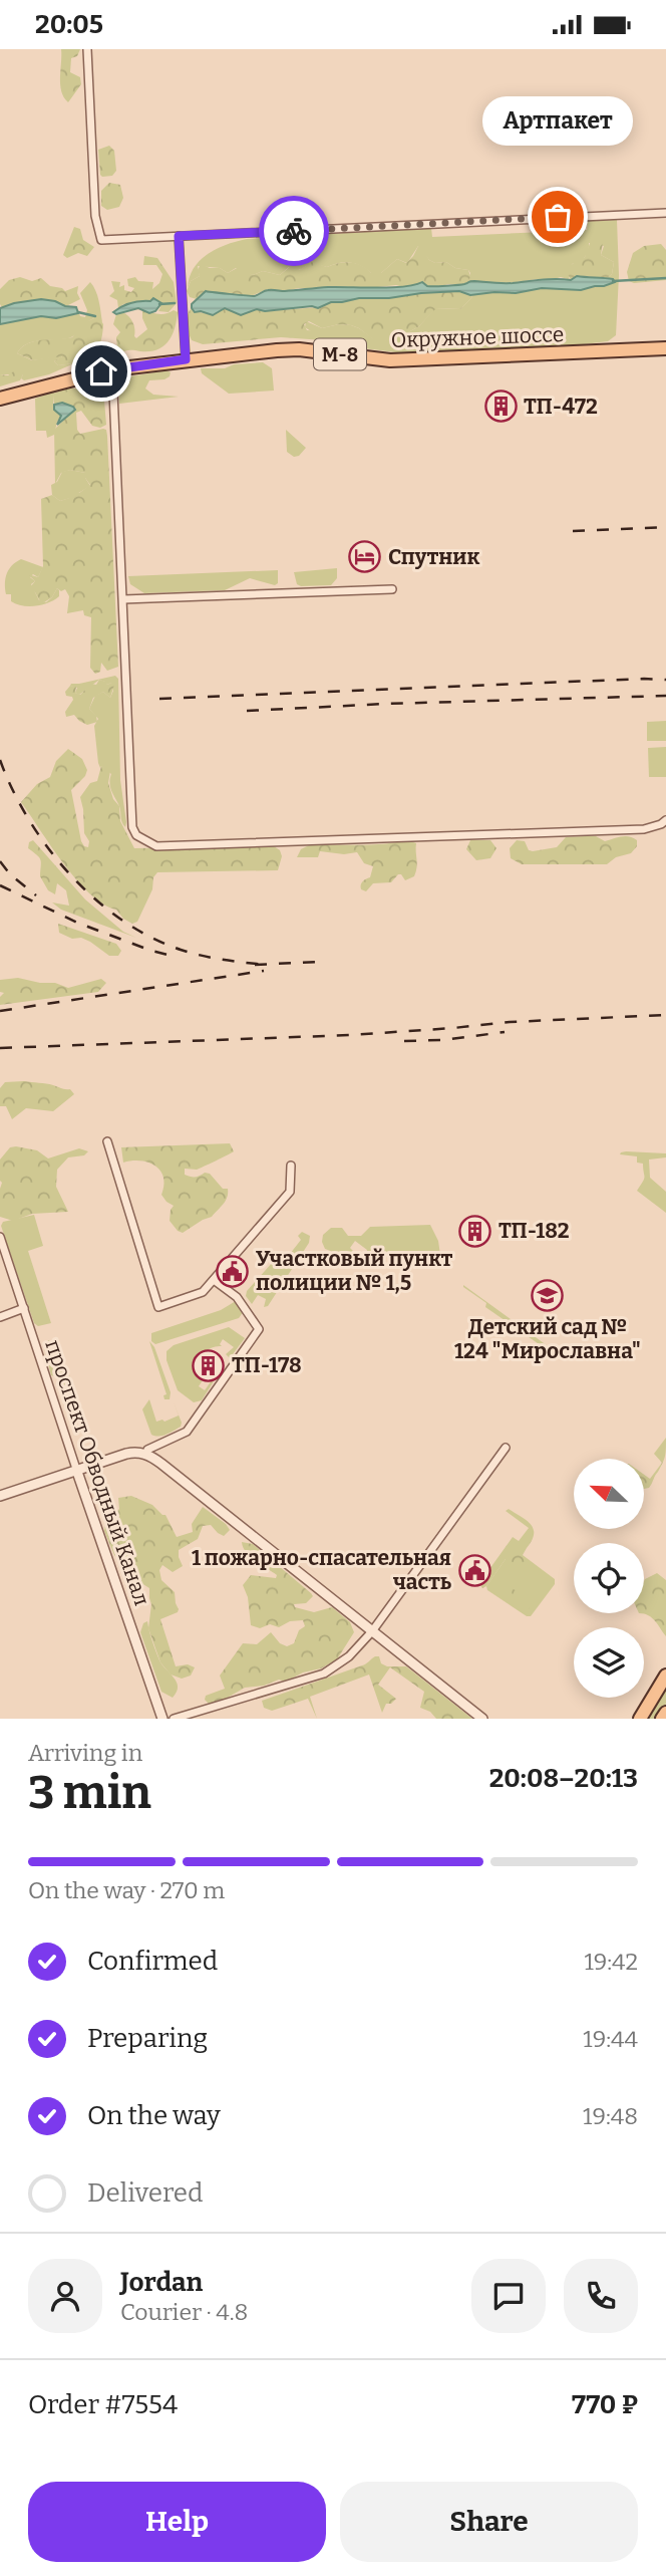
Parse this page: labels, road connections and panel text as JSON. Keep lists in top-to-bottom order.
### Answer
{
  "streets": {
    "main road": ["Окружное шоссе", "М-8"],
    "street": ["проспект Обводный Канал"]
  },
  "places": {
    "other": ["Артпакет"],
    "building": ["ТП-472", "ТП-182", "ТП-178"],
    "hotel": ["Спутник"],
    "public building": ["Участковый пункт полиции № 1,5", "1 пожарно-спасательная часть"],
    "school or university": ["Детский сад № 124 \"Мирославна\""]
  },
  "north": "top left",
  "page": {
    "status": "20:05",
    "bubble": "Артпакет",
    "heading": ["3 min", "Arriving in", "20:08–20:13"],
    "panel": [
      "Jordan",
      "Courier · 4.8",
      "Order #7554",
      "770 ₽"
    ],
    "bar": "On the way · 270 m",
    "list": [
      ["Confirmed", "19:42"],
      ["Preparing", "19:44"],
      ["On the way", "19:48"],
      "Delivered"
    ],
    "buttons": ["Help", "Share"]
  }
}
